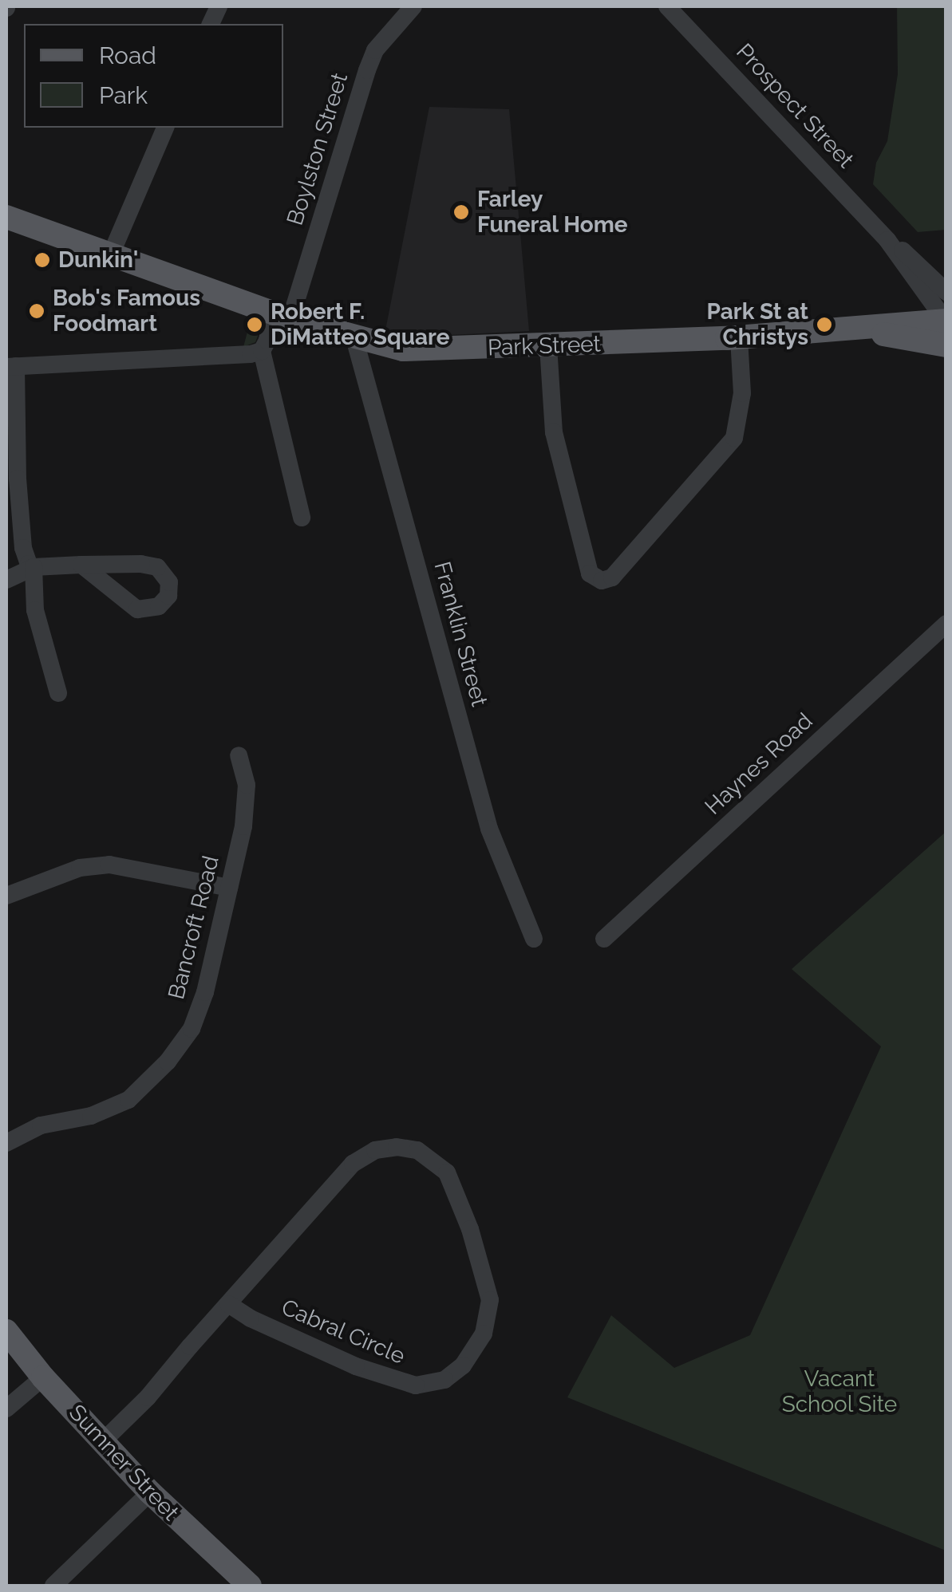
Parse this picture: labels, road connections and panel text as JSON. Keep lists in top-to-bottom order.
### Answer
{
  "streets": {
    "main road": ["Park Street", "Sumner Street"],
    "street": [
      "Prospect Street",
      "Boylston Street",
      "Franklin Street",
      "Haynes Road",
      "Bancroft Road",
      "Cabral Circle"
    ]
  },
  "crossings": [
    ["Prospect Street", "Park Street"],
    ["Boylston Street", "Park Street"],
    ["Park Street", "Franklin Street"],
    ["Cabral Circle", "Sumner Street"]
  ],
  "parks": ["Vacant School Site"],
  "places": [
    "Farley Funeral Home",
    "Dunkin'",
    "Bob's Famous Foodmart",
    "Robert F. DiMatteo Square",
    "Park St at Christys"
  ],
  "legend": ["Road", "Park"]
}
